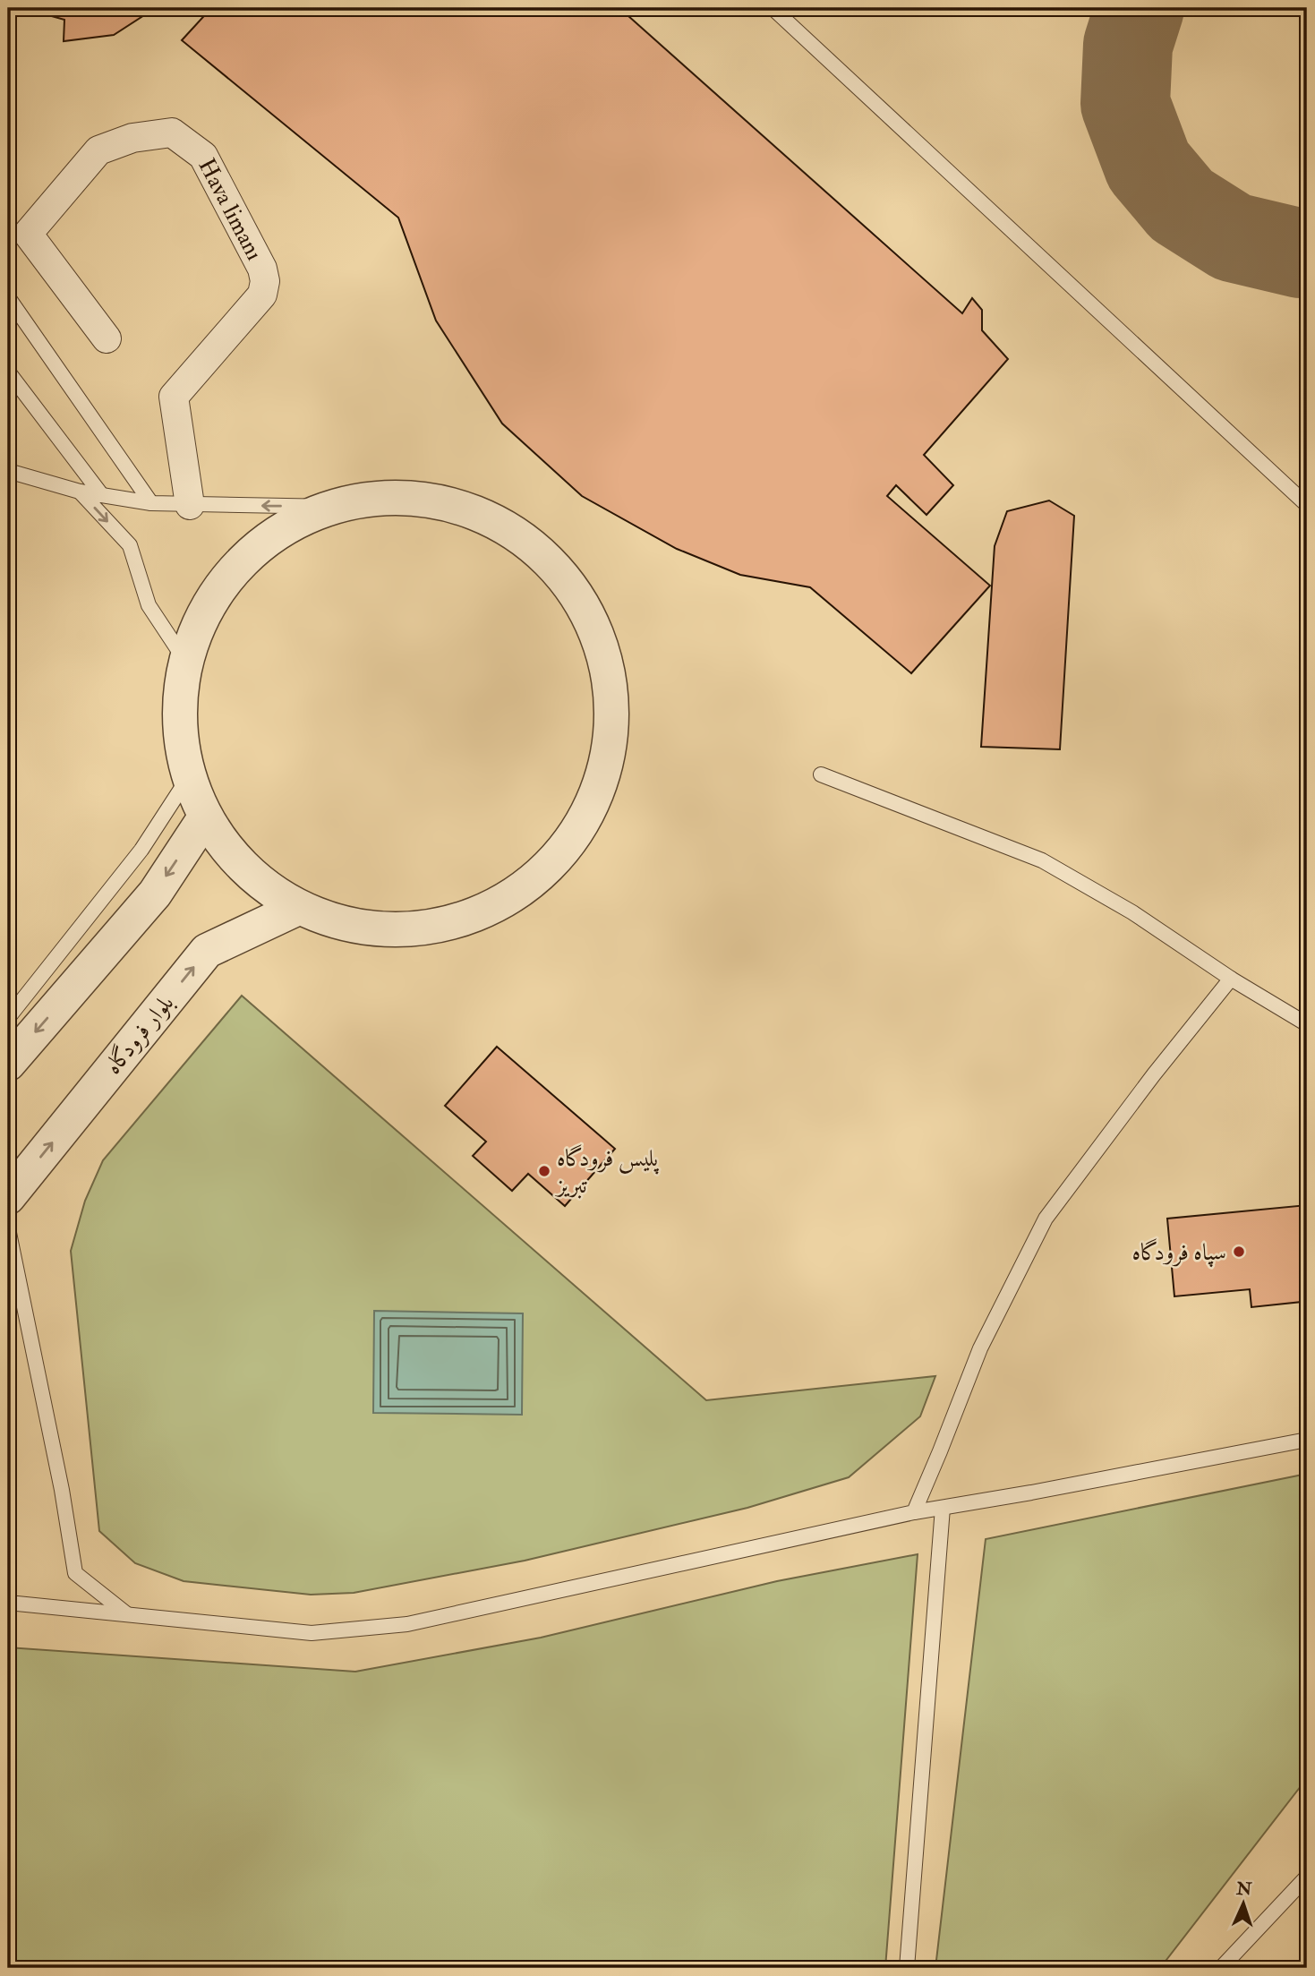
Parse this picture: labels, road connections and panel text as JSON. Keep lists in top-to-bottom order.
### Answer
{
  "streets": {
    "street": ["Hava limanı", "بلوار فرودگاه"]
  },
  "places": ["پلیس فرودگاه تبریز", "سپاه فرودگاه"],
  "north": "top"
}
